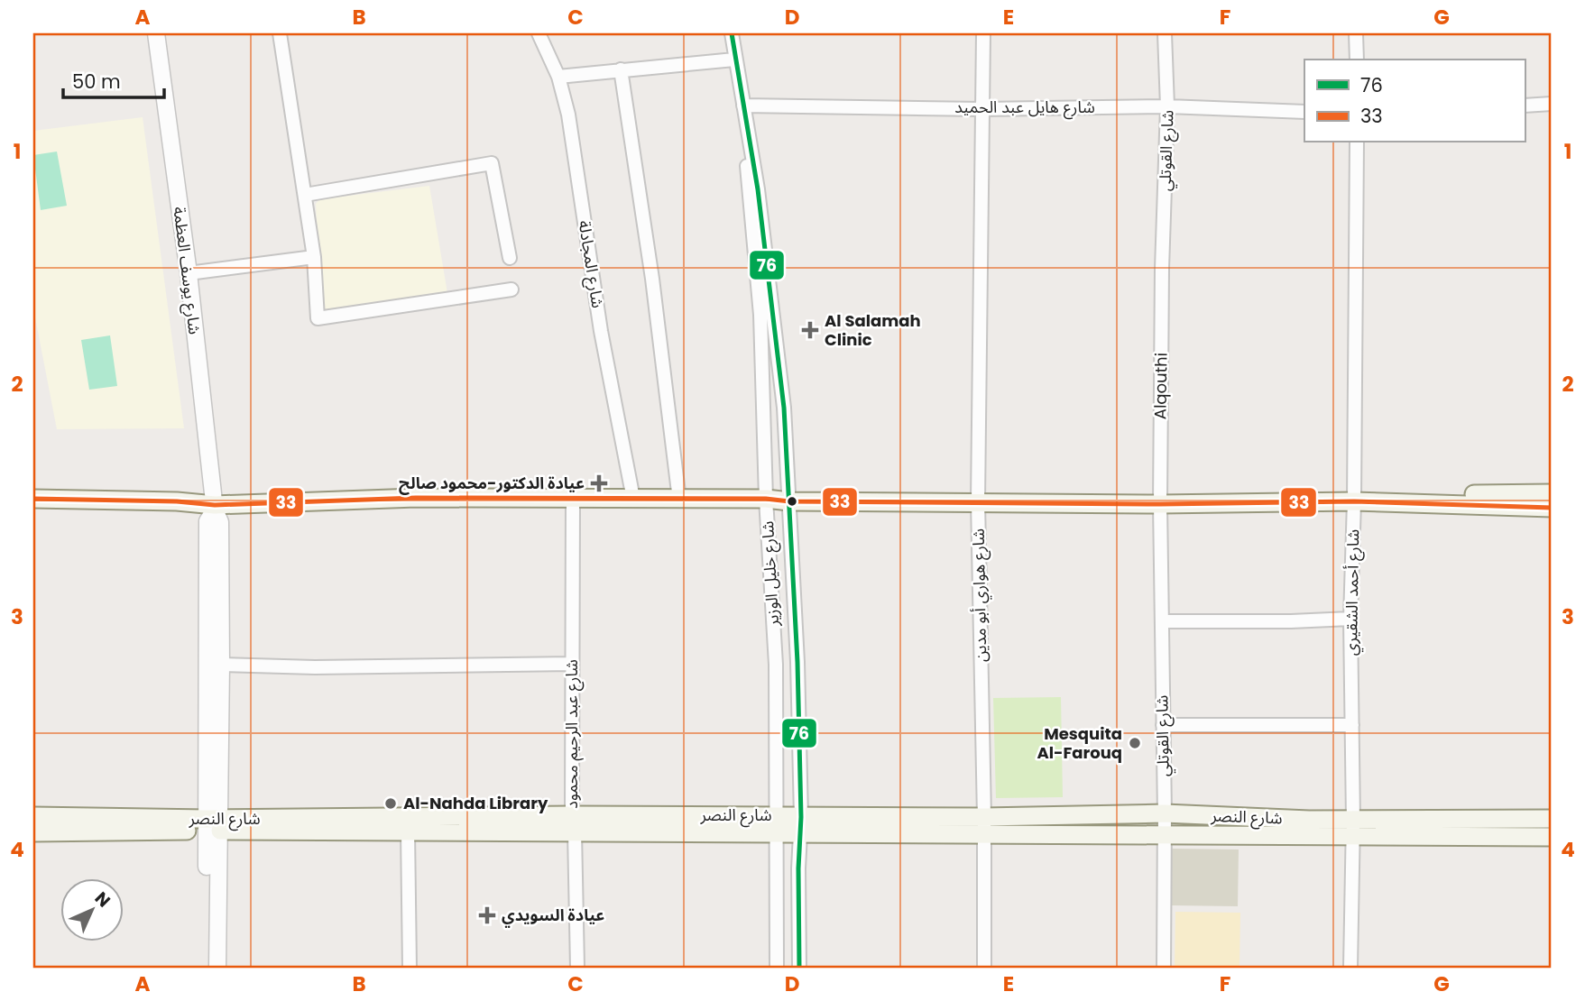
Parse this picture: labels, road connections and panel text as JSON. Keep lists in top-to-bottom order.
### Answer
{
  "streets": {
    "main road": ["شارع النصر"],
    "street": [
      "شارع هايل عبد الحميد",
      "شارع القوتلي",
      "شارع المجادلة",
      "شارع يوسف العظمة",
      "Alqouthi",
      "شارع خليل الوزير",
      "شارع أحمد الشقيري",
      "شارع هواري أبو مدين",
      "شارع عبد الرحيم محمود"
    ]
  },
  "crossings": [
    ["شارع هايل عبد الحميد", "شارع القوتلي"],
    ["شارع هايل عبد الحميد", "شارع خليل الوزير"],
    ["شارع هايل عبد الحميد", "شارع هواري أبو مدين"],
    ["شارع القوتلي", "Alqouthi"],
    ["شارع القوتلي", "شارع النصر"],
    ["شارع يوسف العظمة", "شارع النصر"],
    ["شارع خليل الوزير", "شارع النصر"],
    ["شارع أحمد الشقيري", "شارع النصر"],
    ["شارع هواري أبو مدين", "شارع النصر"],
    ["شارع عبد الرحيم محمود", "شارع النصر"]
  ],
  "places": {
    "health": ["Al Salamah Clinic", "عيادة الدكتور-محمود صالح", "عيادة السويدي"],
    "other": ["Mesquita Al-Farouq", "Al-Nahda Library"]
  },
  "lines": ["transit line 76", "transit line 33"],
  "legend": ["76", "33"],
  "scale_bar": "50 m",
  "north": "top right",
  "grid": {
    "columns": [
      "A",
      "B",
      "C",
      "D",
      "E",
      "F",
      "G"
    ],
    "rows": [
      "1",
      "2",
      "3",
      "4"
    ]
  }
}
